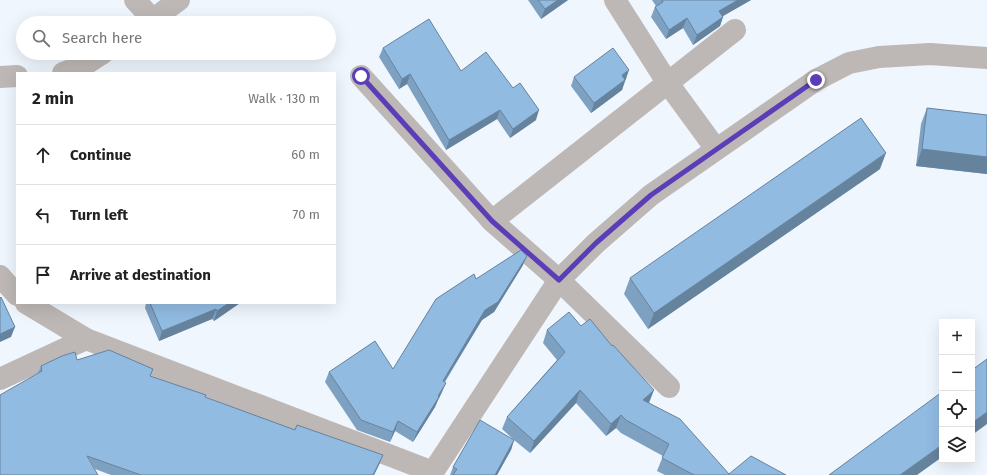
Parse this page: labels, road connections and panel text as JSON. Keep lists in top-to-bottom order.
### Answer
{
  "page": {
    "search": "Search here",
    "heading": ["2 min", "Walk · 130 m"],
    "list": [
      ["Continue", "60 m"],
      ["Turn left", "70 m"],
      "Arrive at destination"
    ],
    "map_buttons": ["+", "−"]
  }
}
